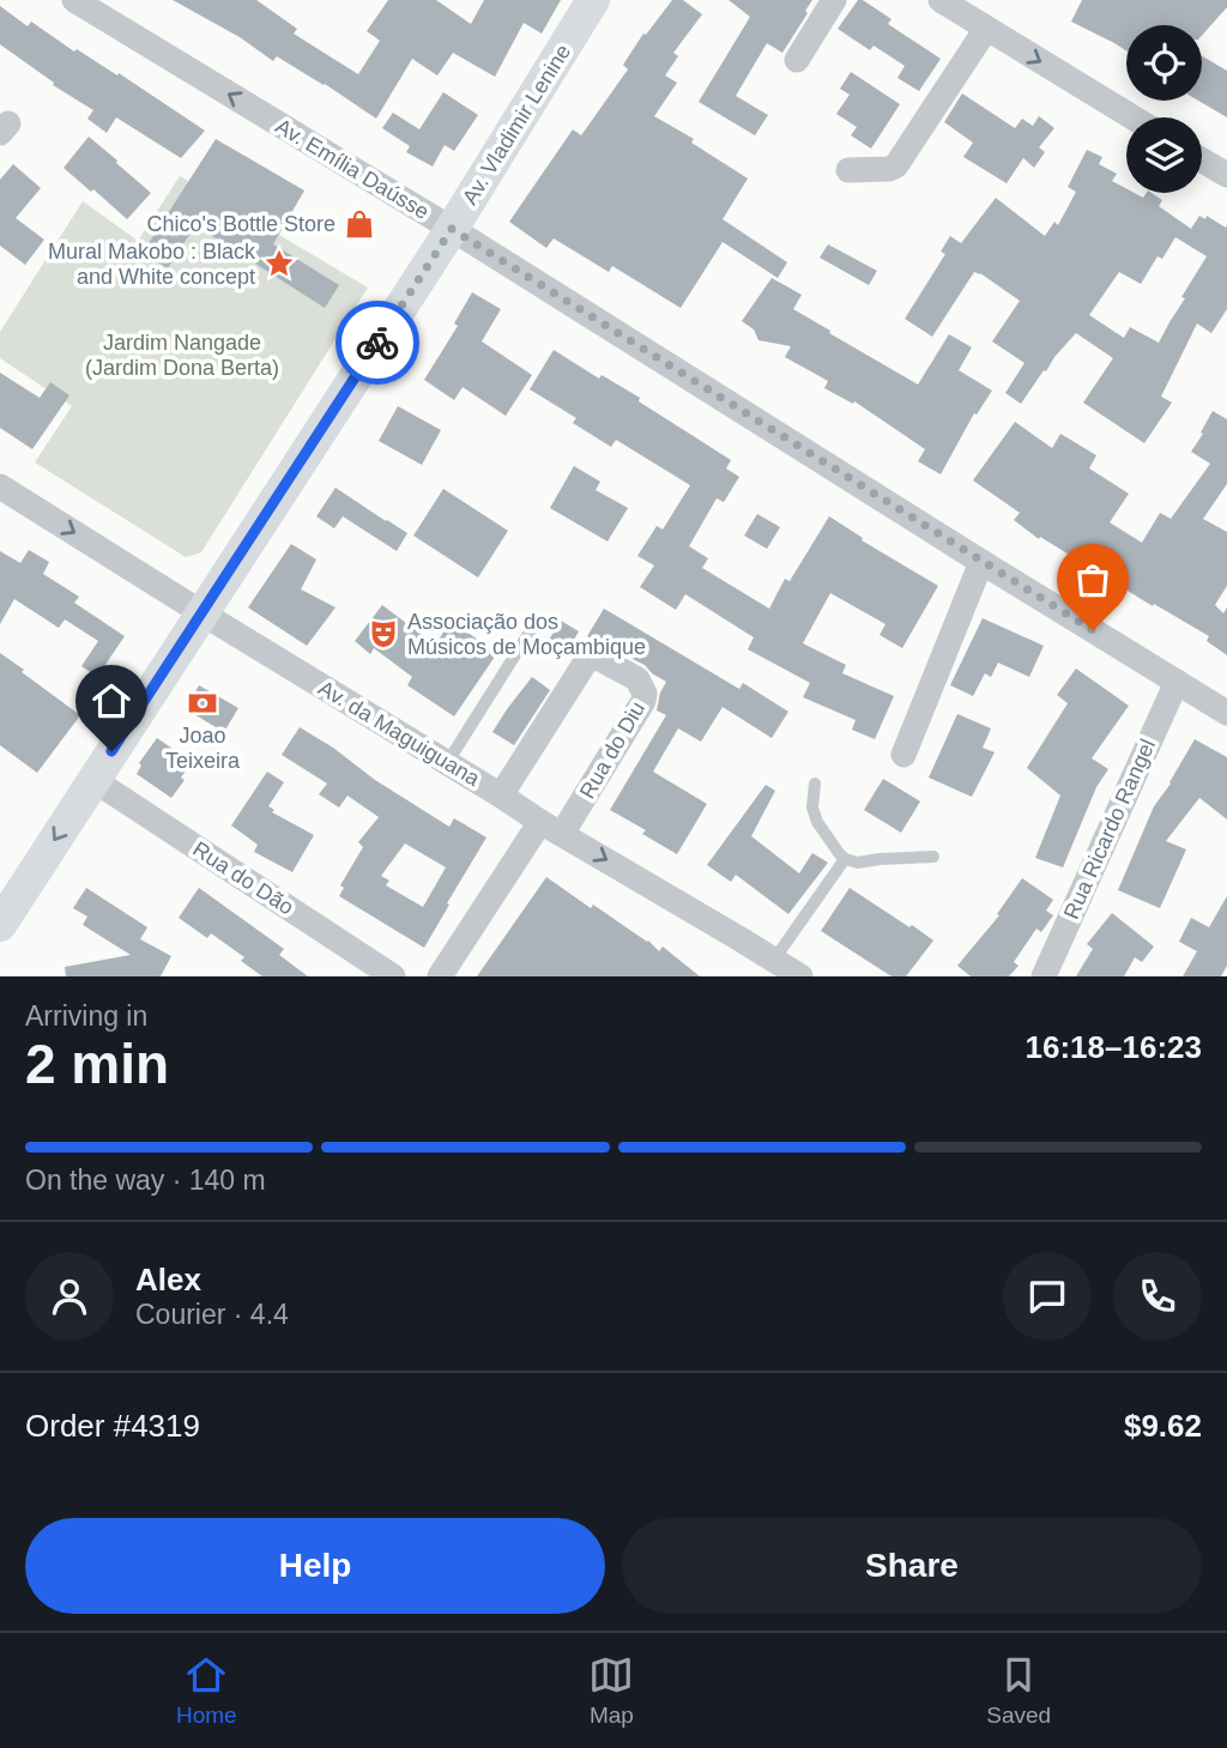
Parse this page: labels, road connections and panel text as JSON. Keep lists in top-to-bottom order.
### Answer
{
  "streets": {
    "main road": ["Av. Vladimir Lenine"],
    "street": [
      "Av. Emília Daússe",
      "Av. da Maguiguana",
      "Rua do Diu",
      "Rua Ricardo Rangel",
      "Rua do Dão"
    ]
  },
  "crossings": [
    ["Av. Vladimir Lenine", "Av. Emília Daússe"],
    ["Av. Vladimir Lenine", "Av. da Maguiguana"],
    ["Av. Vladimir Lenine", "Rua do Dão"],
    ["Av. Emília Daússe", "Rua Ricardo Rangel"],
    ["Av. da Maguiguana", "Rua do Diu"]
  ],
  "one_way": ["Av. da Maguiguana"],
  "parks": ["Jardim Nangade (Jardim Dona Berta)"],
  "places": {
    "shop": ["Chico's Bottle Store"],
    "place": ["Mural Makobo : Black and White concept"],
    "theatre": ["Associação dos Músicos de Moçambique"],
    "bank": ["Joao Teixeira"]
  },
  "page": {
    "heading": ["2 min", "Arriving in", "16:18–16:23"],
    "panel": [
      "Alex",
      "Courier · 4.4",
      "Order #4319",
      "$9.62"
    ],
    "bar": "On the way · 140 m",
    "buttons": ["Help", "Share"],
    "tabs": ["Home", "Map", "Saved"]
  }
}
